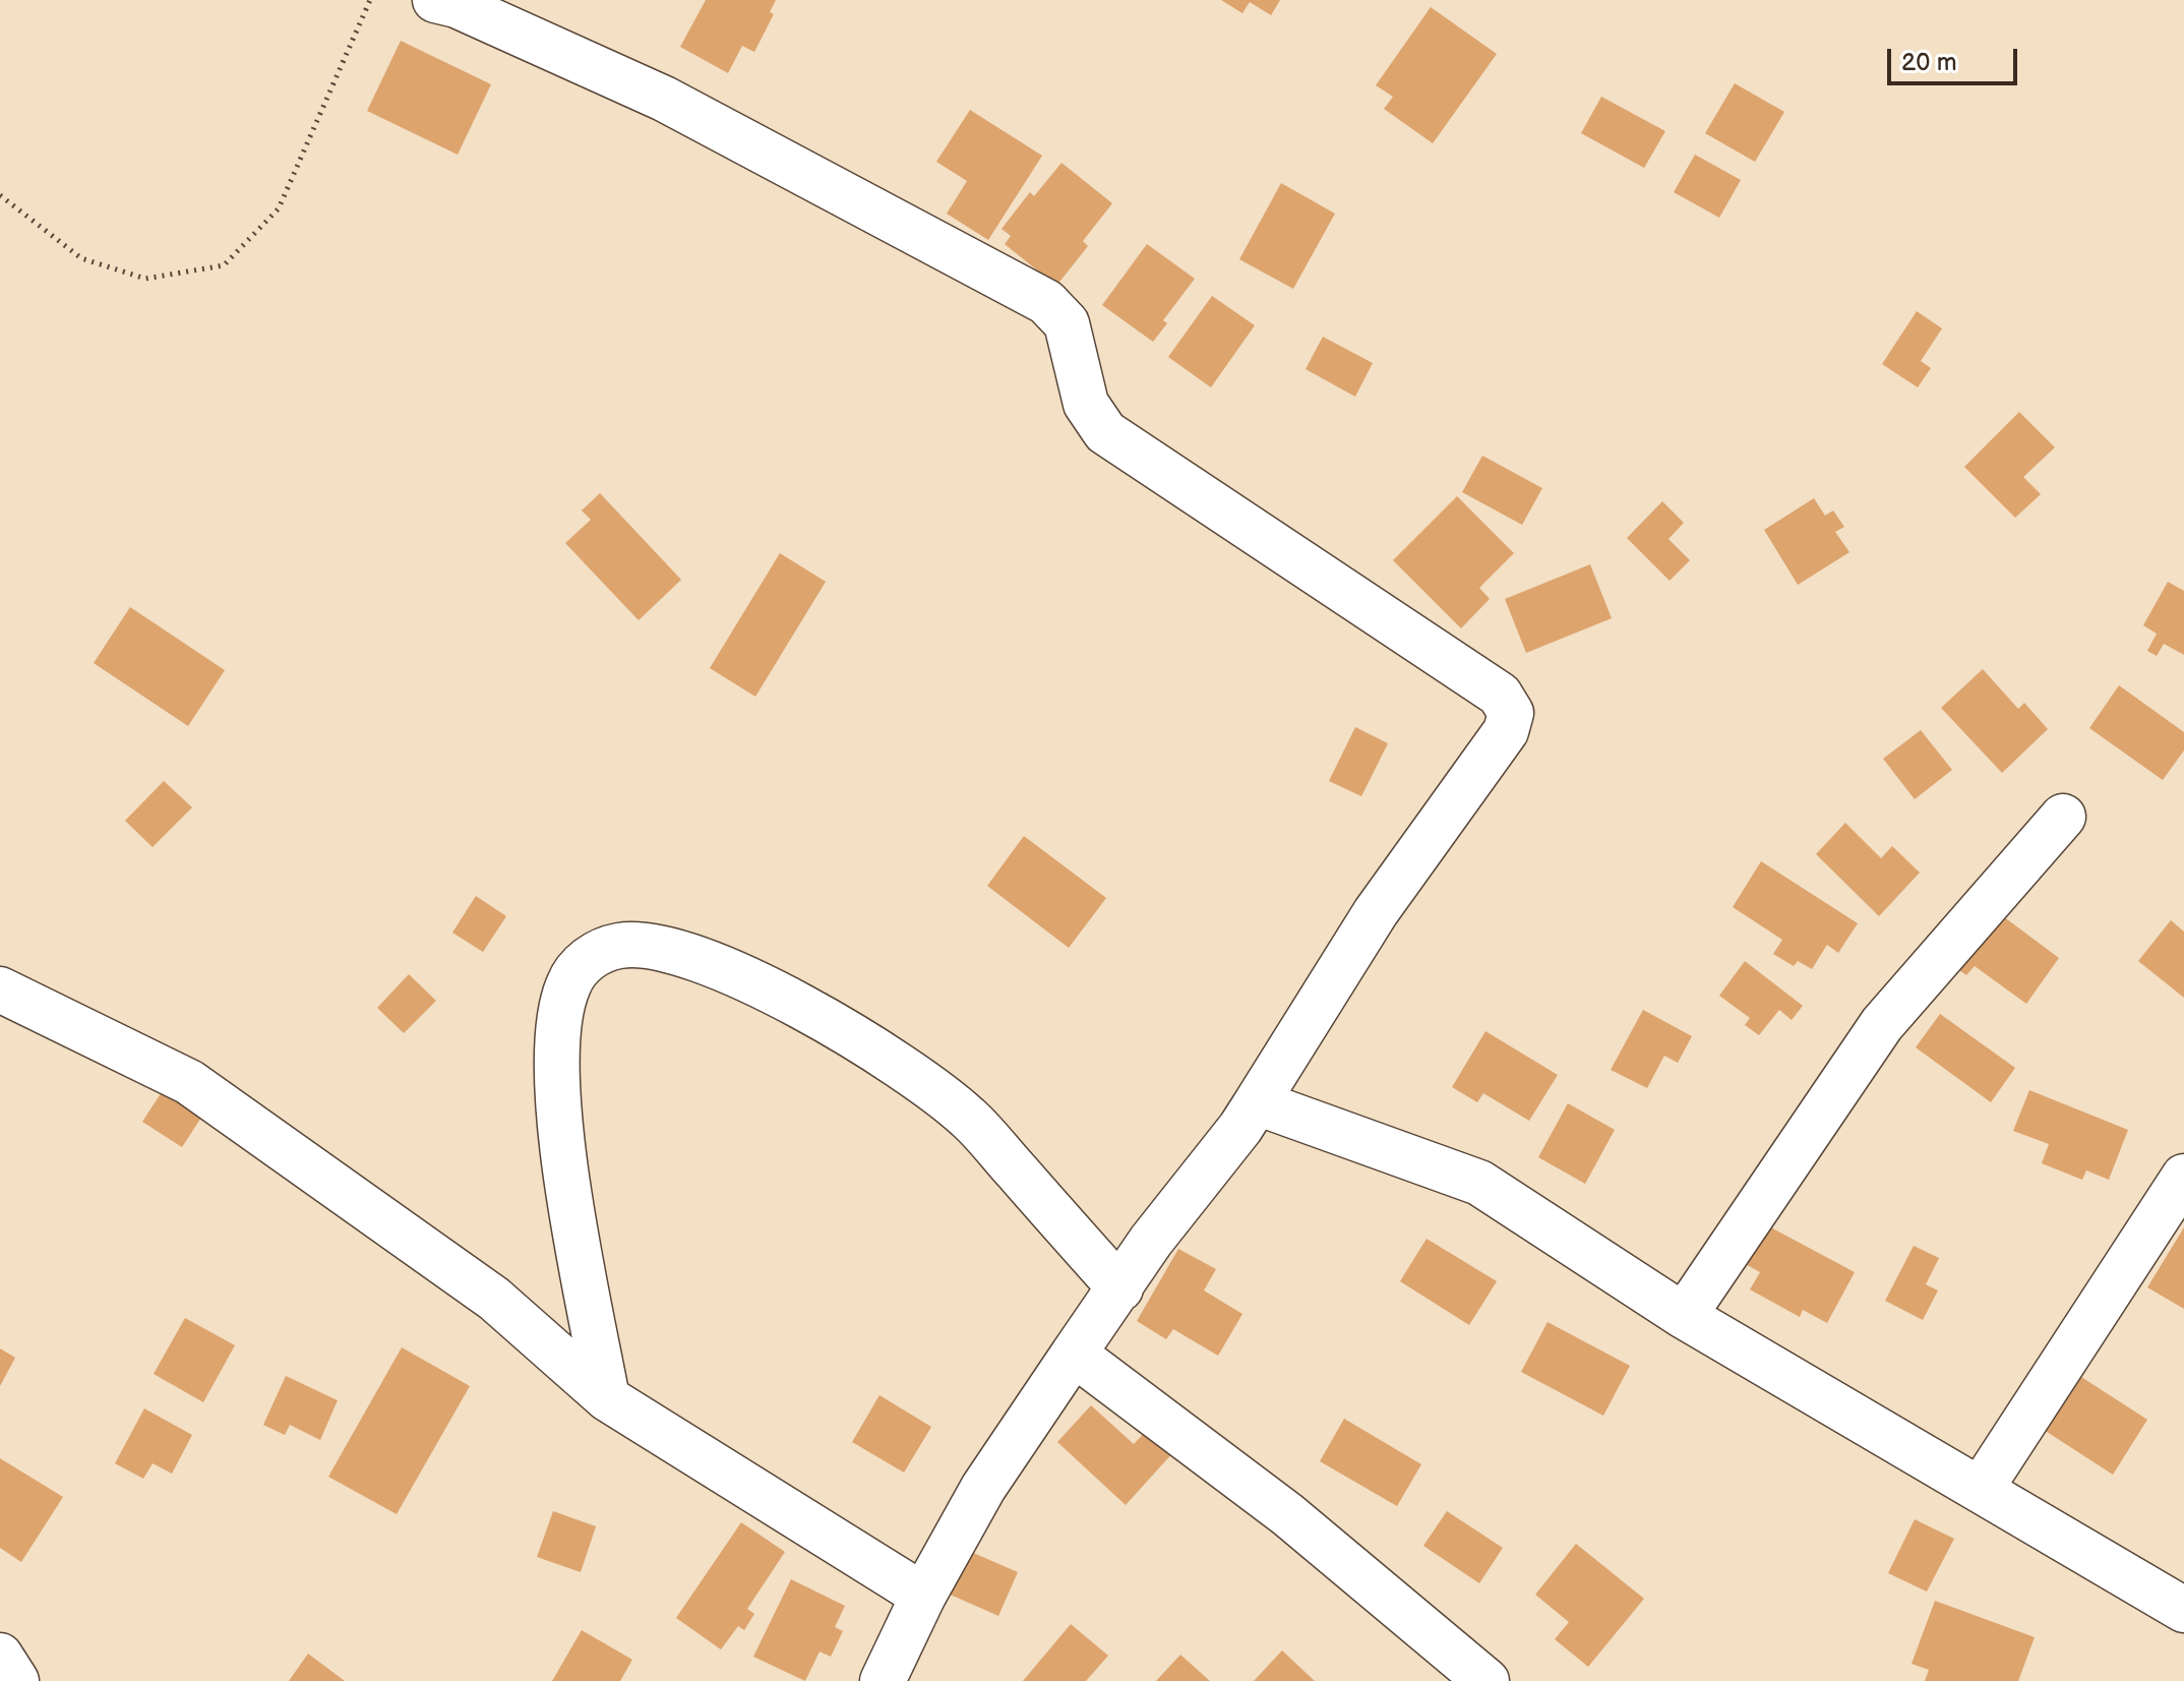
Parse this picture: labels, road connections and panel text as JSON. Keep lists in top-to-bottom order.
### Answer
{
  "scale_bar": "20 m"
}
